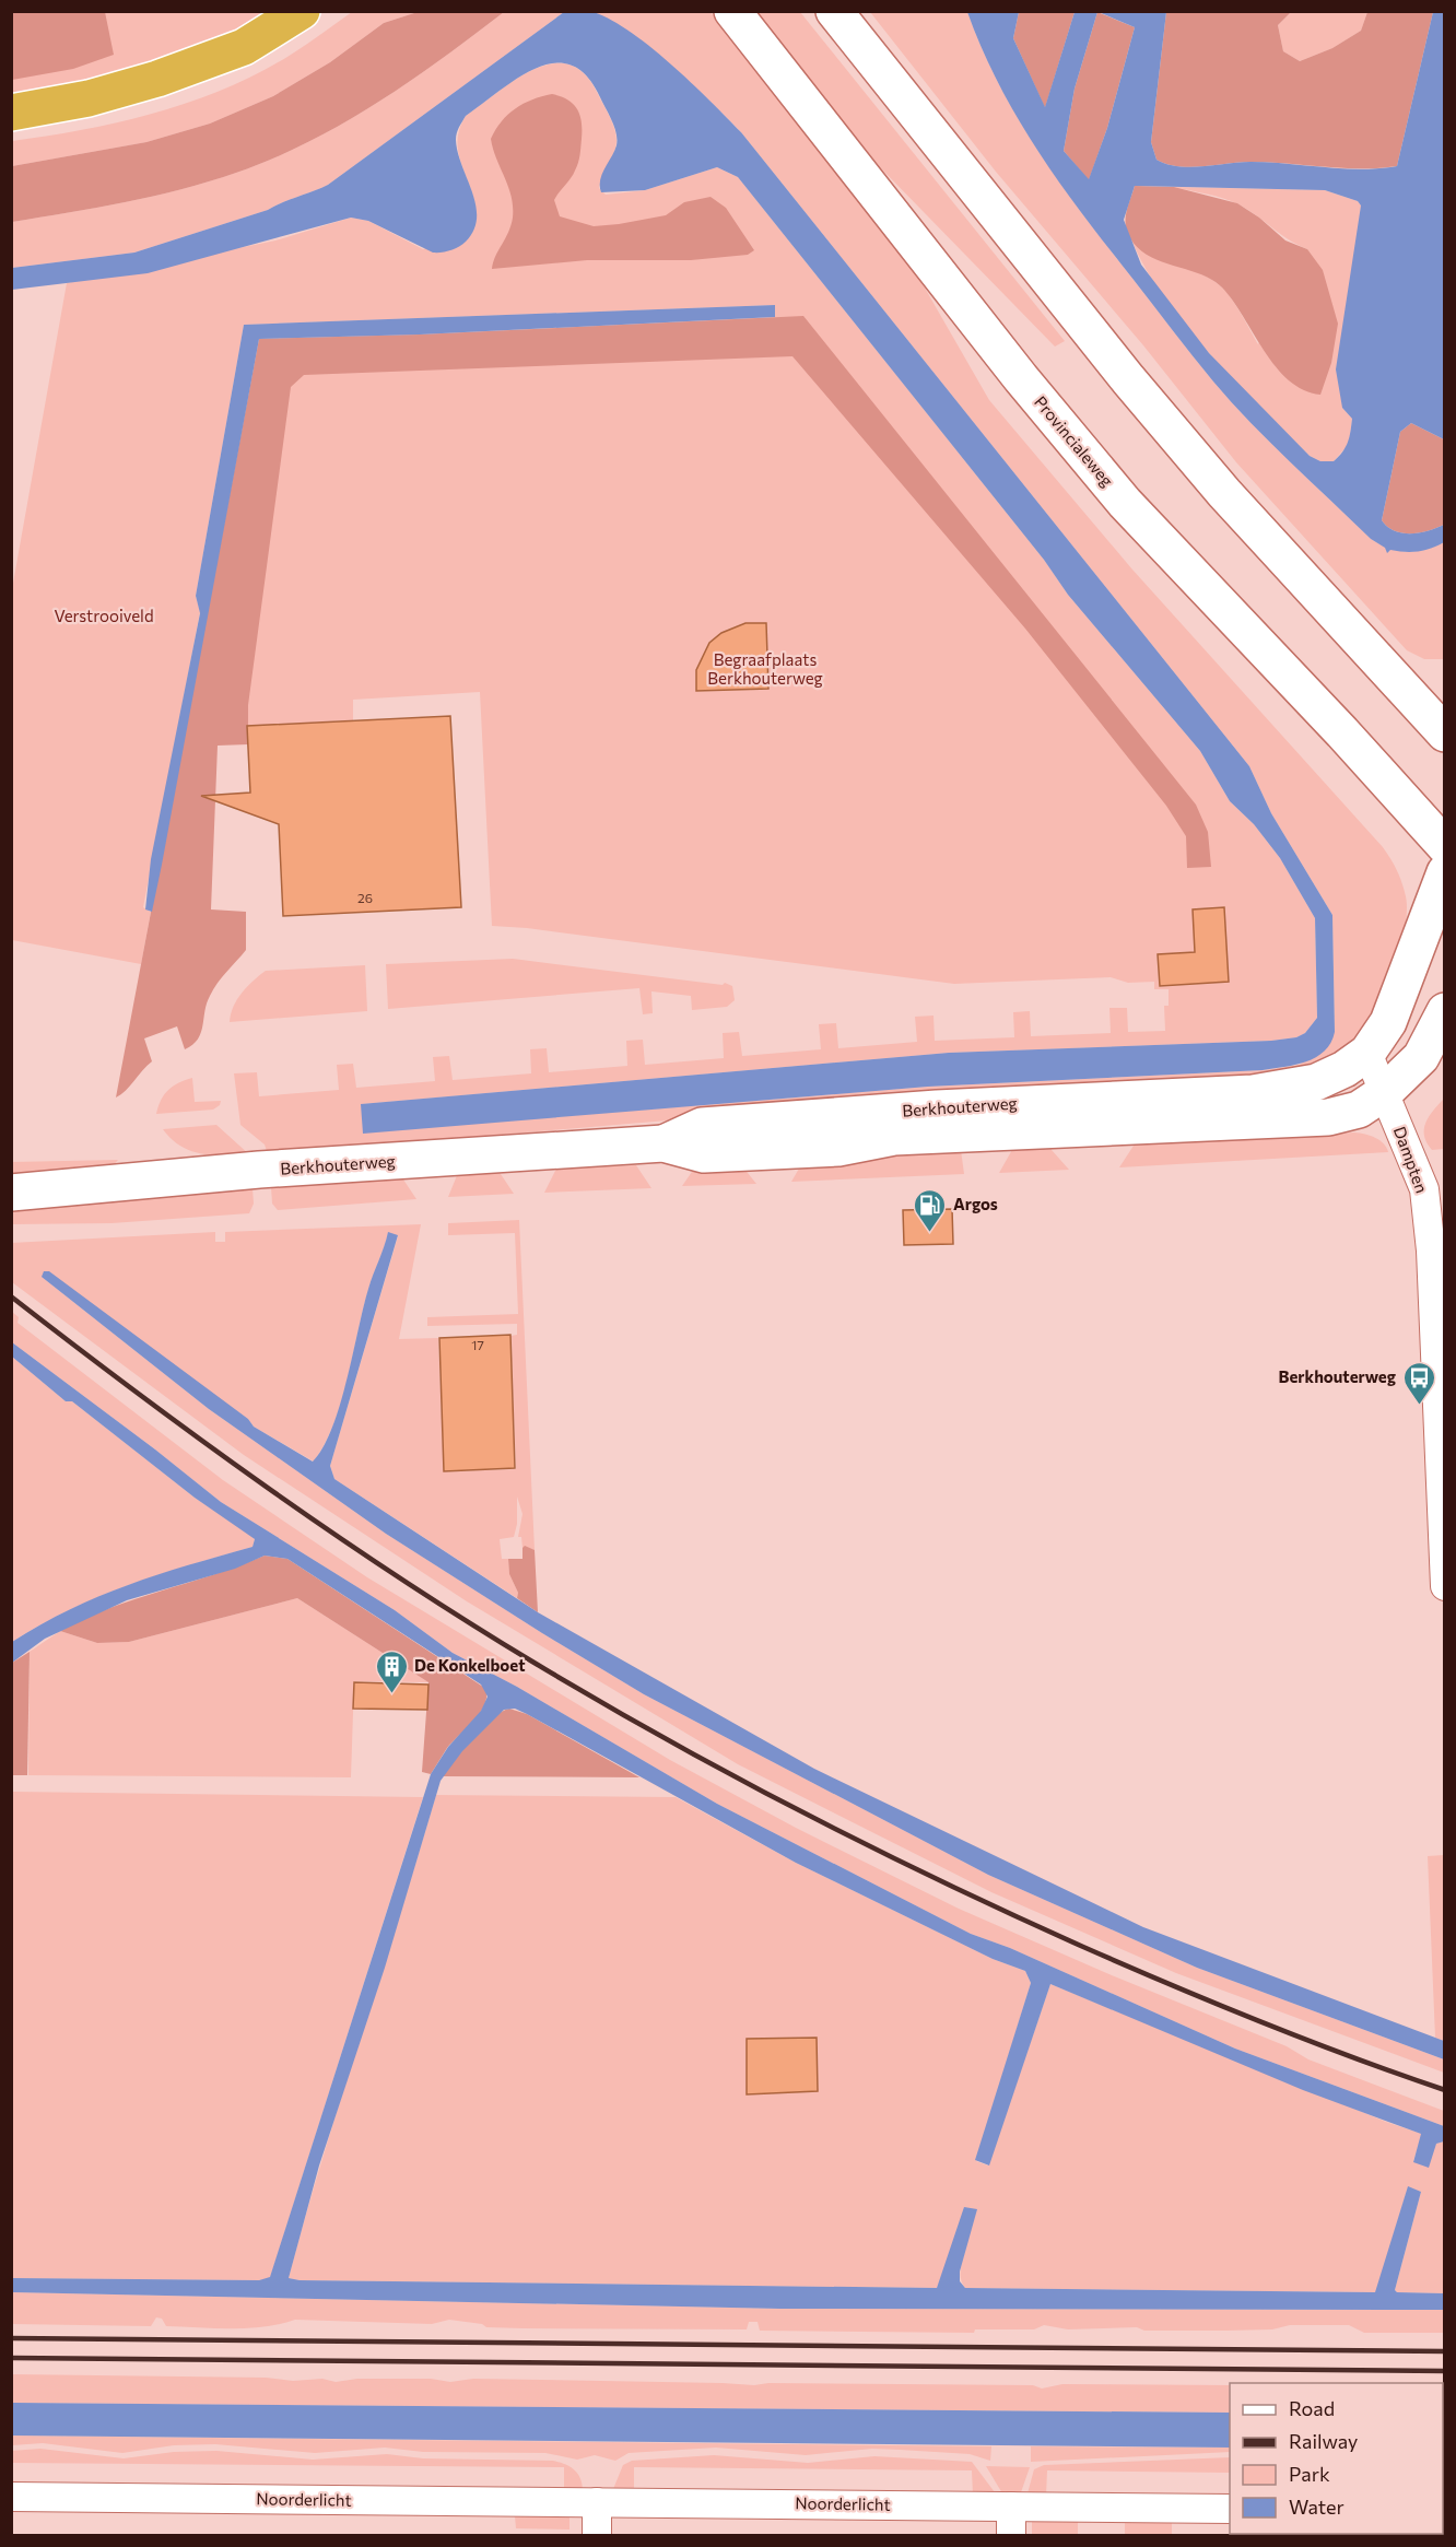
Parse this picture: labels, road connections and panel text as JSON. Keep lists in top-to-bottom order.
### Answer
{
  "streets": {
    "main road": ["Provincialeweg", "Berkhouterweg"],
    "street": ["Dampten", "Noorderlicht"]
  },
  "crossings": [
    ["Berkhouterweg", "Dampten"]
  ],
  "parks": ["Verstrooiveld", "Begraafplaats Berkhouterweg"],
  "places": {
    "fuel station": ["Argos"],
    "bus stop": ["Berkhouterweg"],
    "building": ["De Konkelboet"]
  },
  "house_numbers": ["26", "17"],
  "legend": [
    "Road",
    "Railway",
    "Park",
    "Water"
  ]
}
